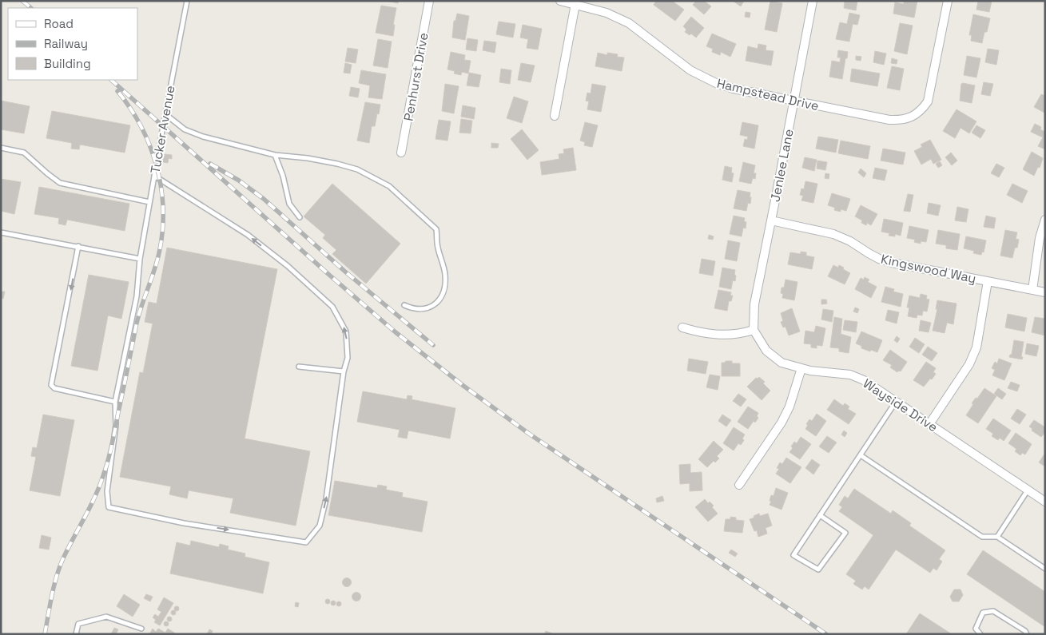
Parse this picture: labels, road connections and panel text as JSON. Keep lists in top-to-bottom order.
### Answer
{
  "streets": {
    "street": [
      "Penhurst Drive",
      "Hampstead Drive",
      "Jenlee Lane",
      "Kingswood Way",
      "Wayside Drive"
    ],
    "lane": ["Tucker Avenue"]
  },
  "crossings": [
    ["Hampstead Drive", "Jenlee Lane"],
    ["Jenlee Lane", "Kingswood Way"],
    ["Jenlee Lane", "Wayside Drive"]
  ],
  "legend": ["Road", "Railway", "Building"]
}
